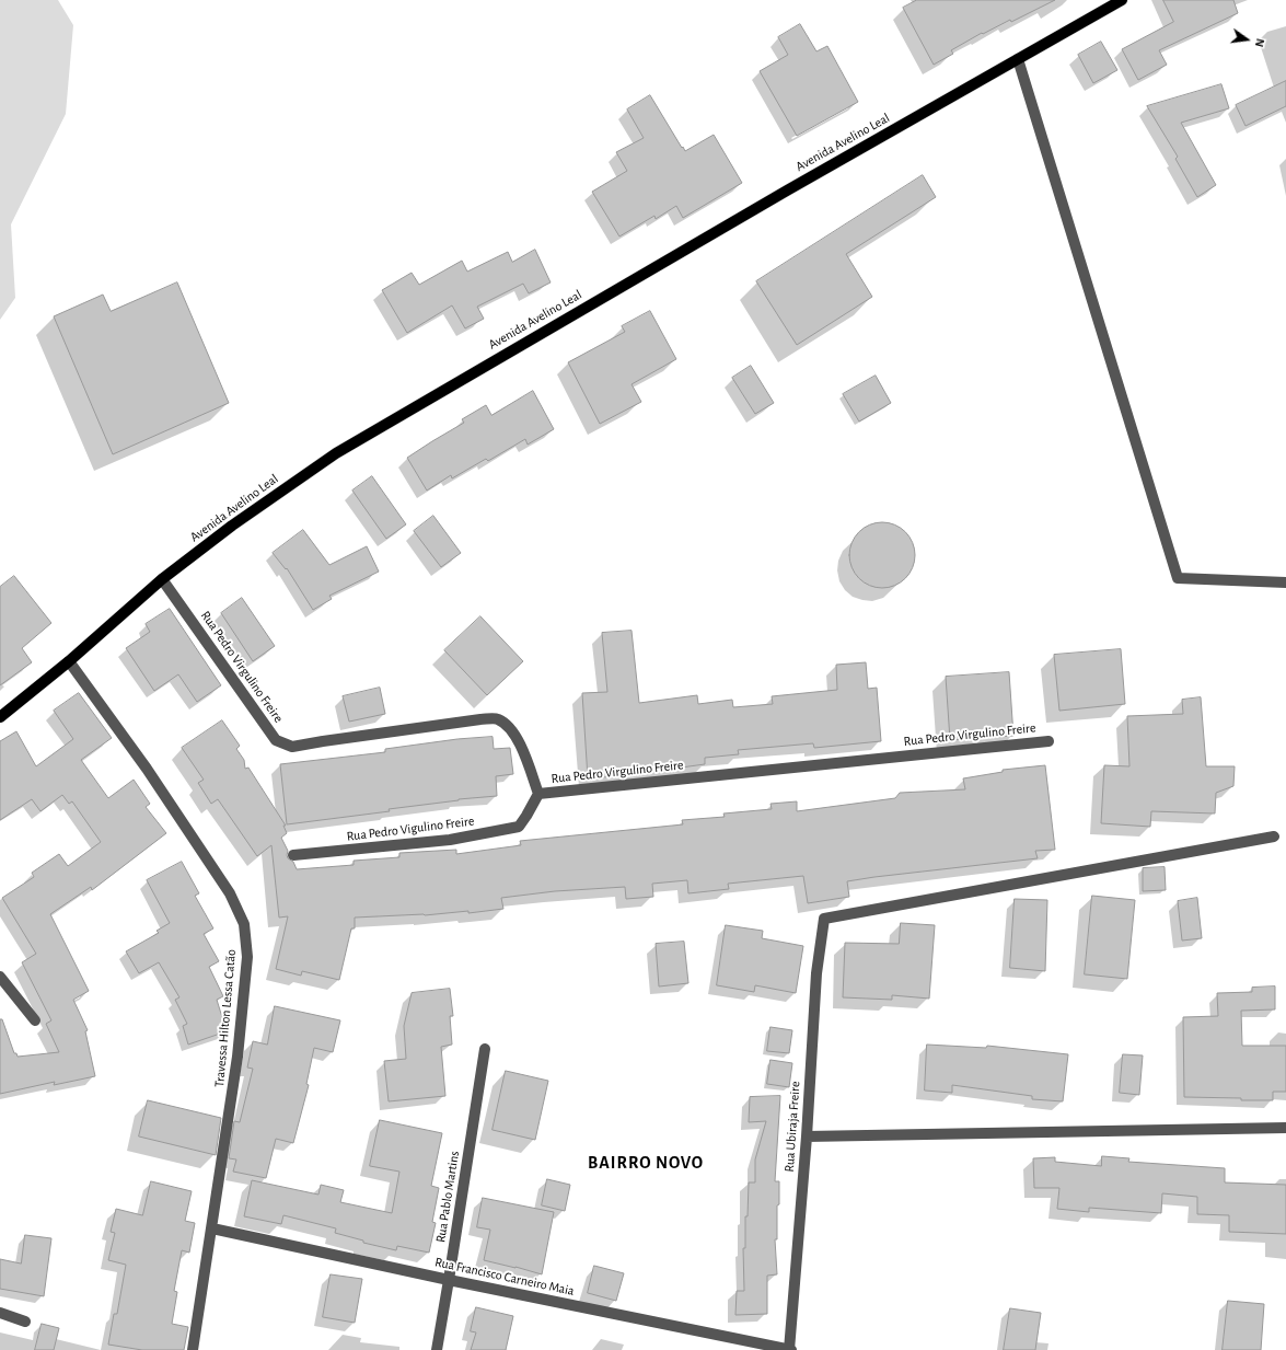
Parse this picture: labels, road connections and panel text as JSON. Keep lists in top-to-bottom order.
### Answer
{
  "streets": {
    "main road": ["Avenida Avelino Leal"],
    "street": [
      "Rua Pedro Virgulino Freire",
      "Rua Pedro Vigulino Freire",
      "Travessa Hilton Lessa Catão",
      "Rua Ubiraja Freire",
      "Rua Pablo Martins",
      "Rua Francisco Carneiro Maia"
    ]
  },
  "crossings": [
    ["Avenida Avelino Leal", "Rua Pedro Virgulino Freire"],
    ["Avenida Avelino Leal", "Travessa Hilton Lessa Catão"],
    ["Rua Pedro Virgulino Freire", "Rua Pedro Vigulino Freire"],
    ["Travessa Hilton Lessa Catão", "Rua Francisco Carneiro Maia"],
    ["Rua Ubiraja Freire", "Rua Francisco Carneiro Maia"],
    ["Rua Pablo Martins", "Rua Francisco Carneiro Maia"]
  ],
  "districts": ["BAIRRO NOVO"],
  "north": "right"
}
